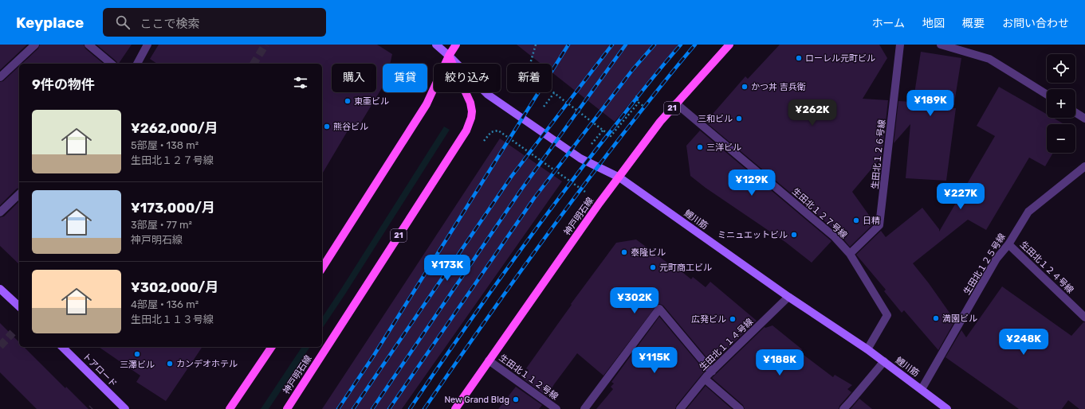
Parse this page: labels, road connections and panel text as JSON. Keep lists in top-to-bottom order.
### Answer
{
  "streets": {
    "main road": ["21", "神戸明石線"],
    "street": [
      "生田北１２６号線",
      "生田北１２７号線",
      "鯉川筋",
      "生田北１２５号線",
      "生田北１２４号線",
      "生田北１１４号線",
      "トアロード",
      "生田北１１２号線"
    ]
  },
  "crossings": [
    ["生田北１２６号線", "生田北１２７号線"],
    ["生田北１２７号線", "神戸明石線"],
    ["生田北１２７号線", "鯉川筋"],
    ["神戸明石線", "鯉川筋"],
    ["神戸明石線", "生田北１１２号線"],
    ["鯉川筋", "生田北１２５号線"],
    ["鯉川筋", "生田北１１４号線"],
    ["生田北１２５号線", "生田北１２４号線"]
  ],
  "places": [
    "ローレル元町ビル",
    "かつ丼 吉兵衛",
    "東亜ビル",
    "三和ビル",
    "熊谷ビル",
    "三洋ビル",
    "日精",
    "ミニュエットビル",
    "泰隆ビル",
    "元町商工ビル",
    "満園ビル",
    "広発ビル",
    "三澤ビル",
    "カンデオホテル",
    "New Grand Bldg"
  ],
  "page": {
    "header": "Keyplace",
    "search": "ここで検索",
    "nav": [
      "ホーム",
      "地図",
      "概要",
      "お問い合わせ"
    ],
    "map_buttons": ["+", "−"],
    "chip": [
      "購入",
      "賃貸",
      "絞り込み",
      "新着"
    ],
    "heading": "9件の物件",
    "price": [
      "¥189K",
      "¥262K",
      "¥129K",
      "¥227K",
      "¥173K",
      "¥302K",
      "¥248K",
      "¥115K",
      "¥188K"
    ],
    "list": [
      {
        "name": "¥262,000/月",
        "note": "5部屋 · 138 m² · 生田北１２７号線"
      },
      {
        "name": "¥173,000/月",
        "note": "3部屋 · 77 m² · 神戸明石線"
      },
      {
        "name": "¥302,000/月",
        "note": "4部屋 · 136 m² · 生田北１１３号線"
      }
    ]
  }
}
